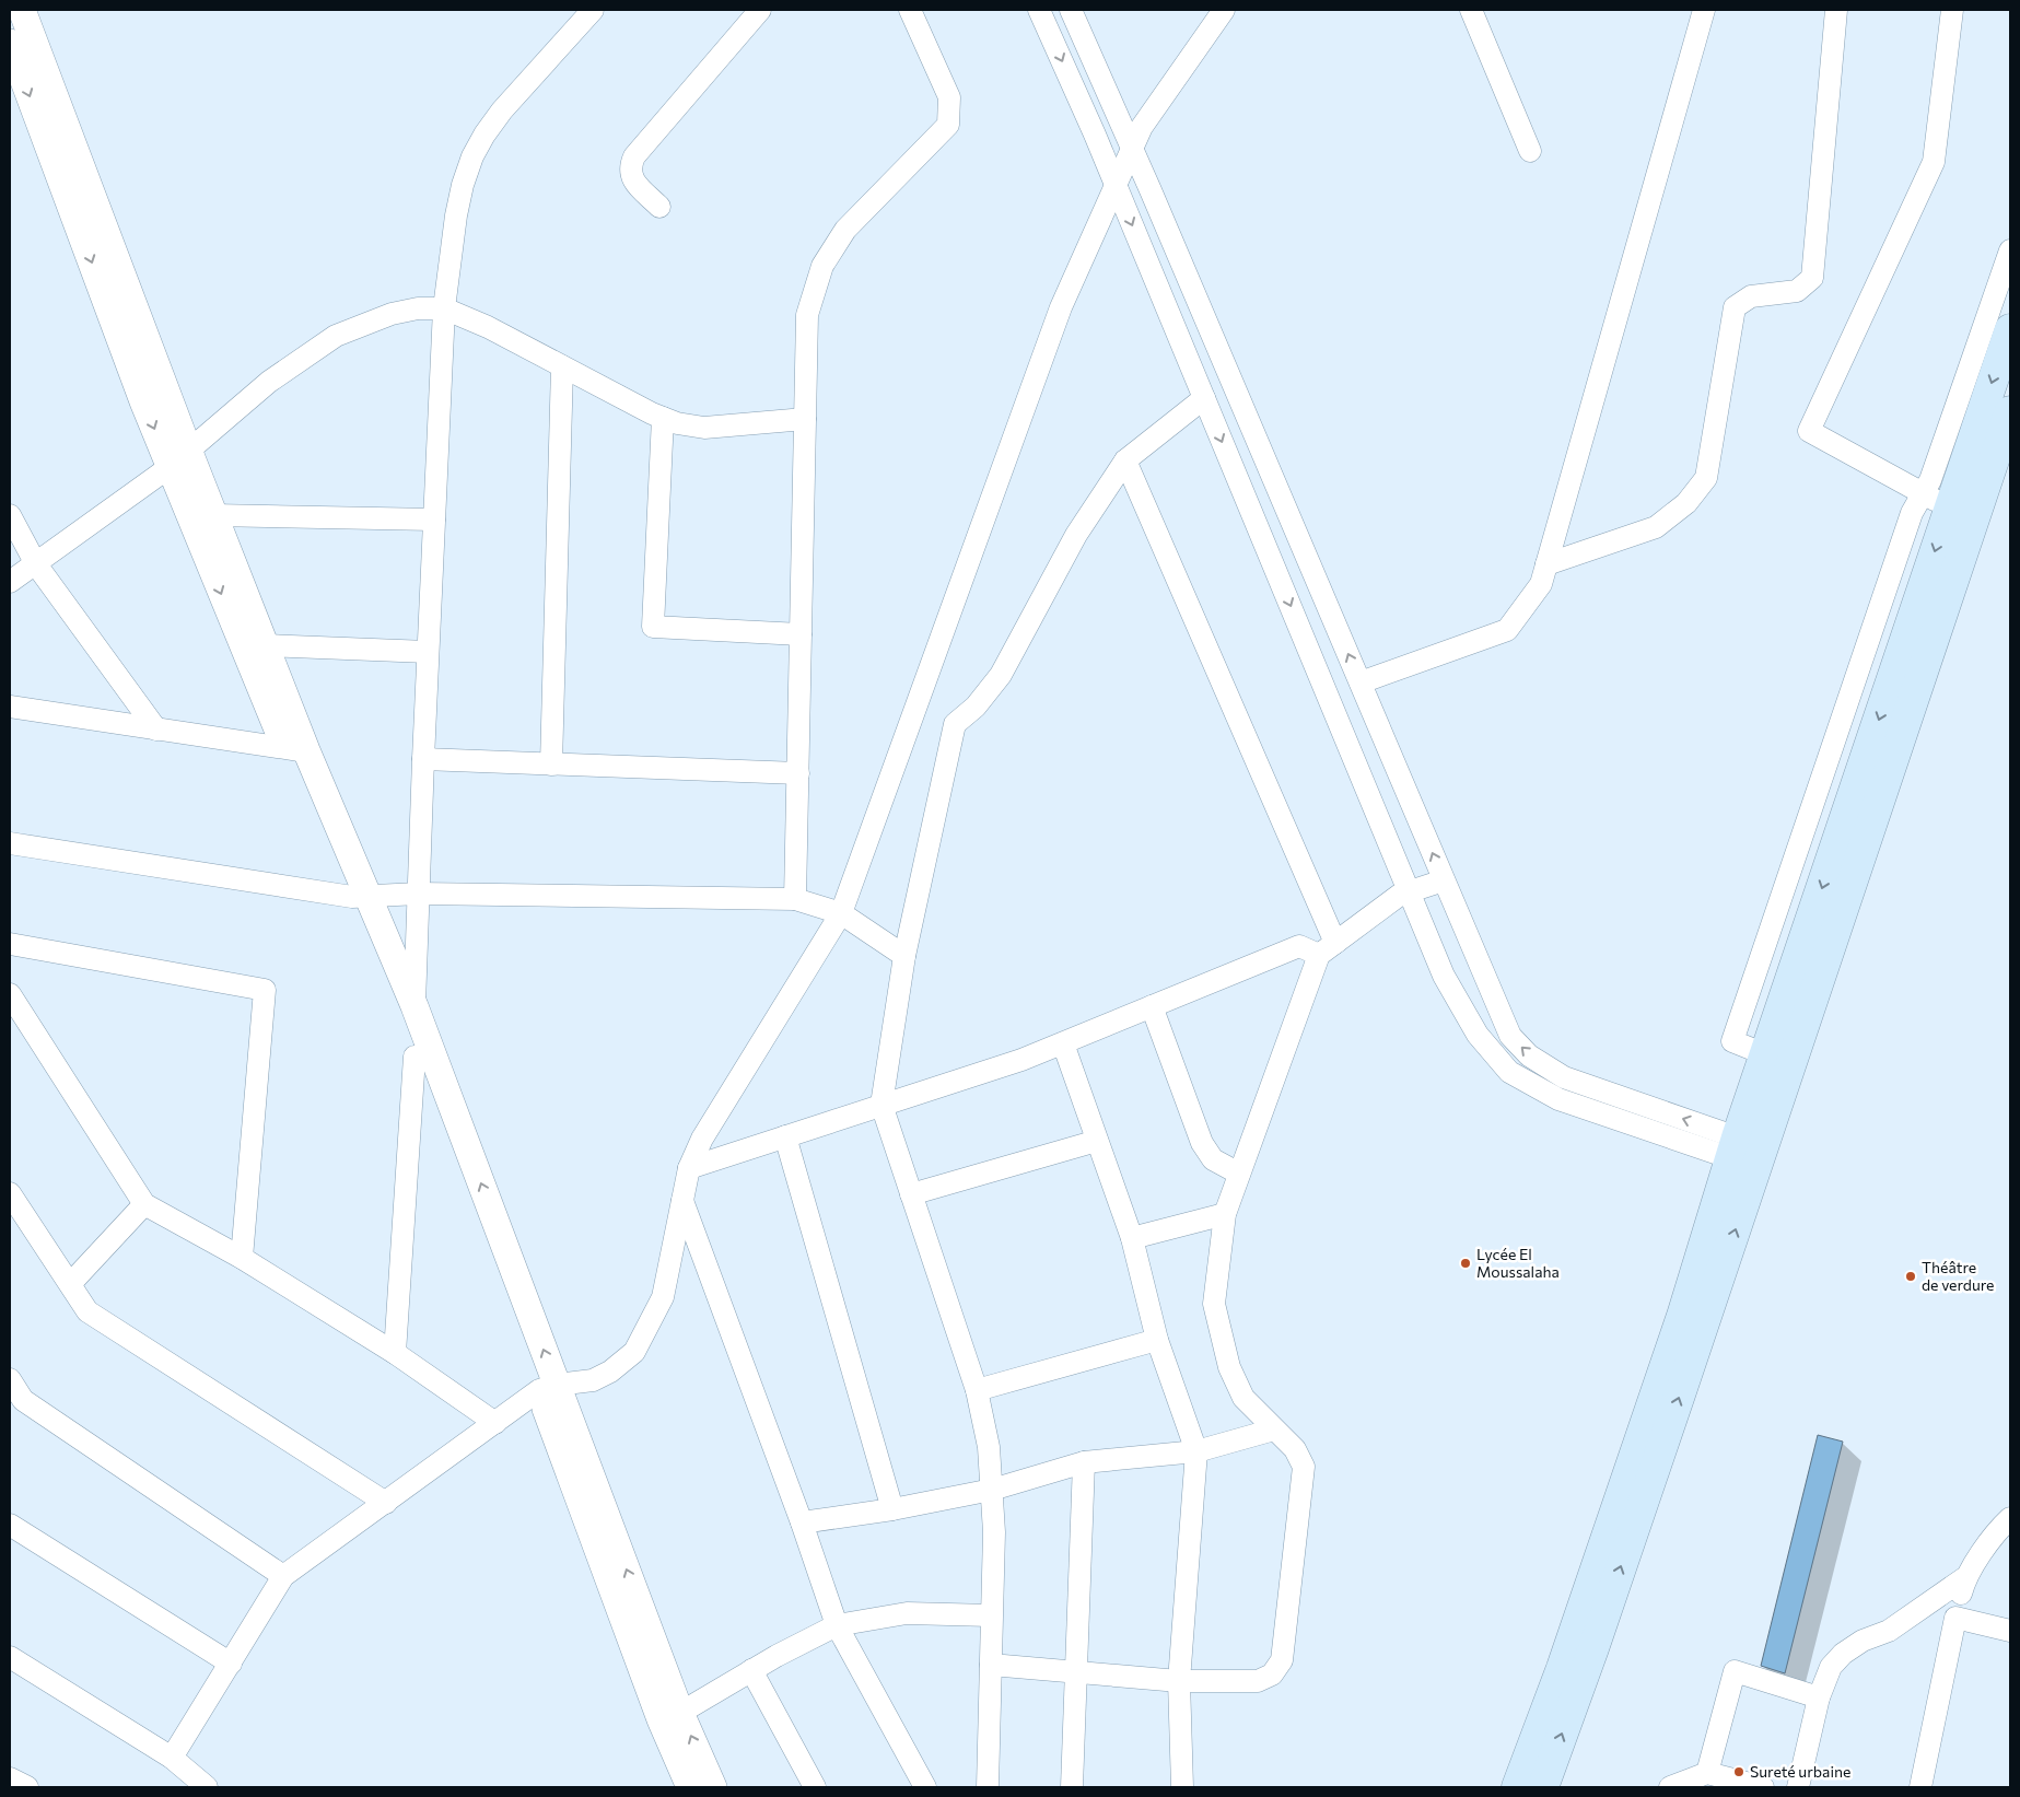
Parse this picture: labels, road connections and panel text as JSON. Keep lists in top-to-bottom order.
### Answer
{
  "places": ["Lycée El Moussalaha", "Théâtre de verdure", "Sureté urbaine"]
}
